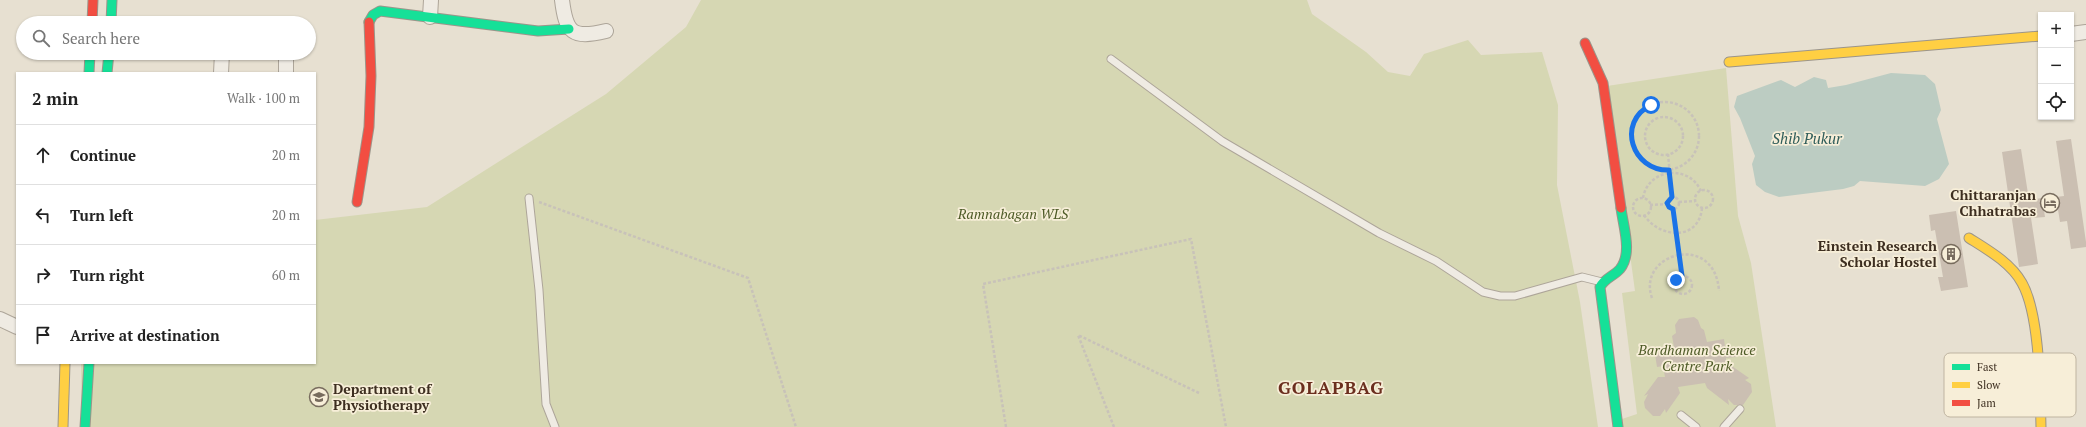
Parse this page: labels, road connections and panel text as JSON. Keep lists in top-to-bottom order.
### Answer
{
  "districts": ["GOLAPBAG"],
  "water": ["Shib Pukur"],
  "parks": ["Ramnabagan WLS", "Bardhaman Science Centre Park"],
  "places": {
    "hotel": ["Chittaranjan Chhatrabas"],
    "building": ["Einstein Research Scholar Hostel"],
    "school or university": ["Department of Physiotherapy"]
  },
  "legend": ["Fast", "Slow", "Jam"],
  "page": {
    "map_buttons": ["+", "−"],
    "search": "Search here",
    "heading": ["2 min", "Walk · 100 m"],
    "list": [
      ["Continue", "20 m"],
      ["Turn left", "20 m"],
      ["Turn right", "60 m"],
      "Arrive at destination"
    ]
  }
}
